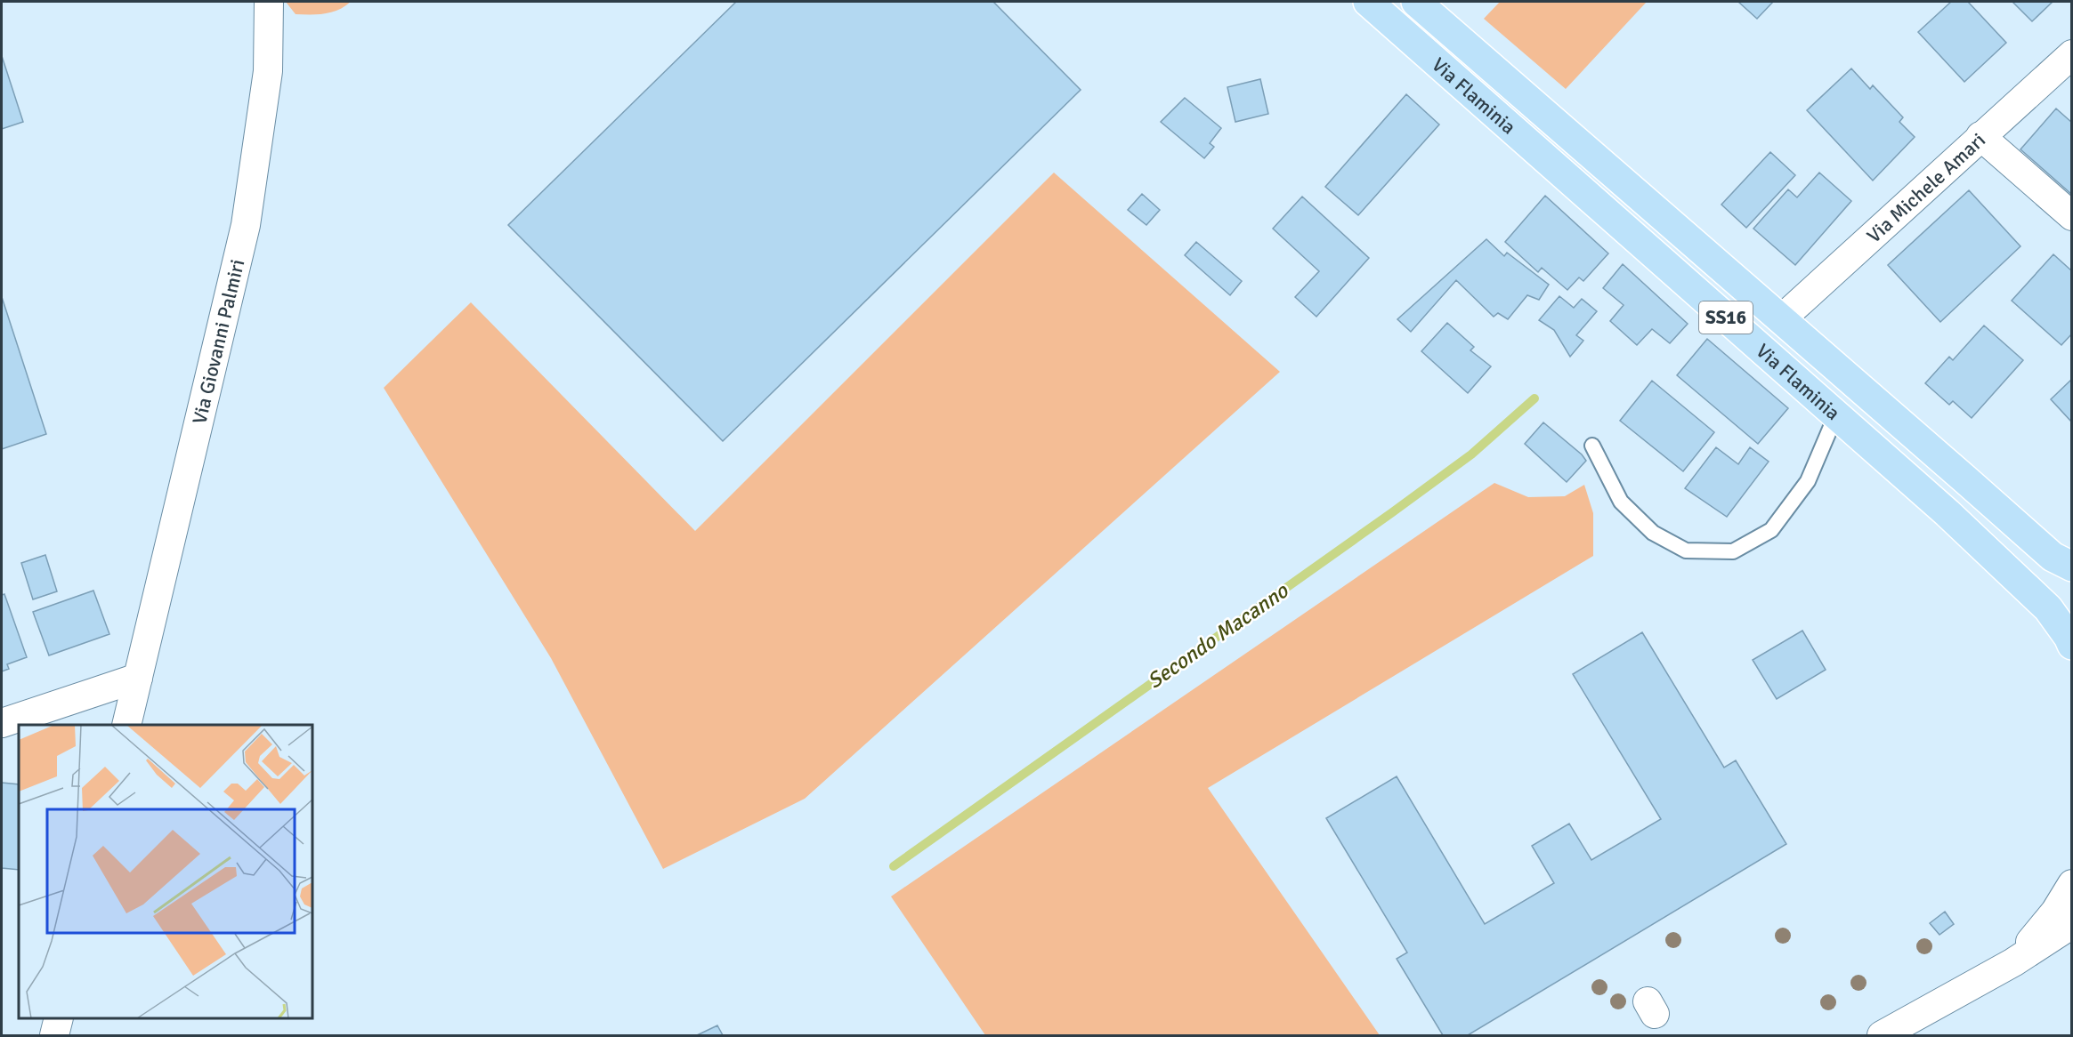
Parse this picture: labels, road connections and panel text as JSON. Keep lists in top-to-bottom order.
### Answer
{
  "streets": {
    "main road": ["Via Flaminia", "SS16"],
    "street": ["Via Michele Amari", "Via Giovanni Palmiri"]
  },
  "crossings": [
    ["Via Flaminia", "Via Michele Amari"]
  ],
  "water": ["Secondo Macanno"]
}
